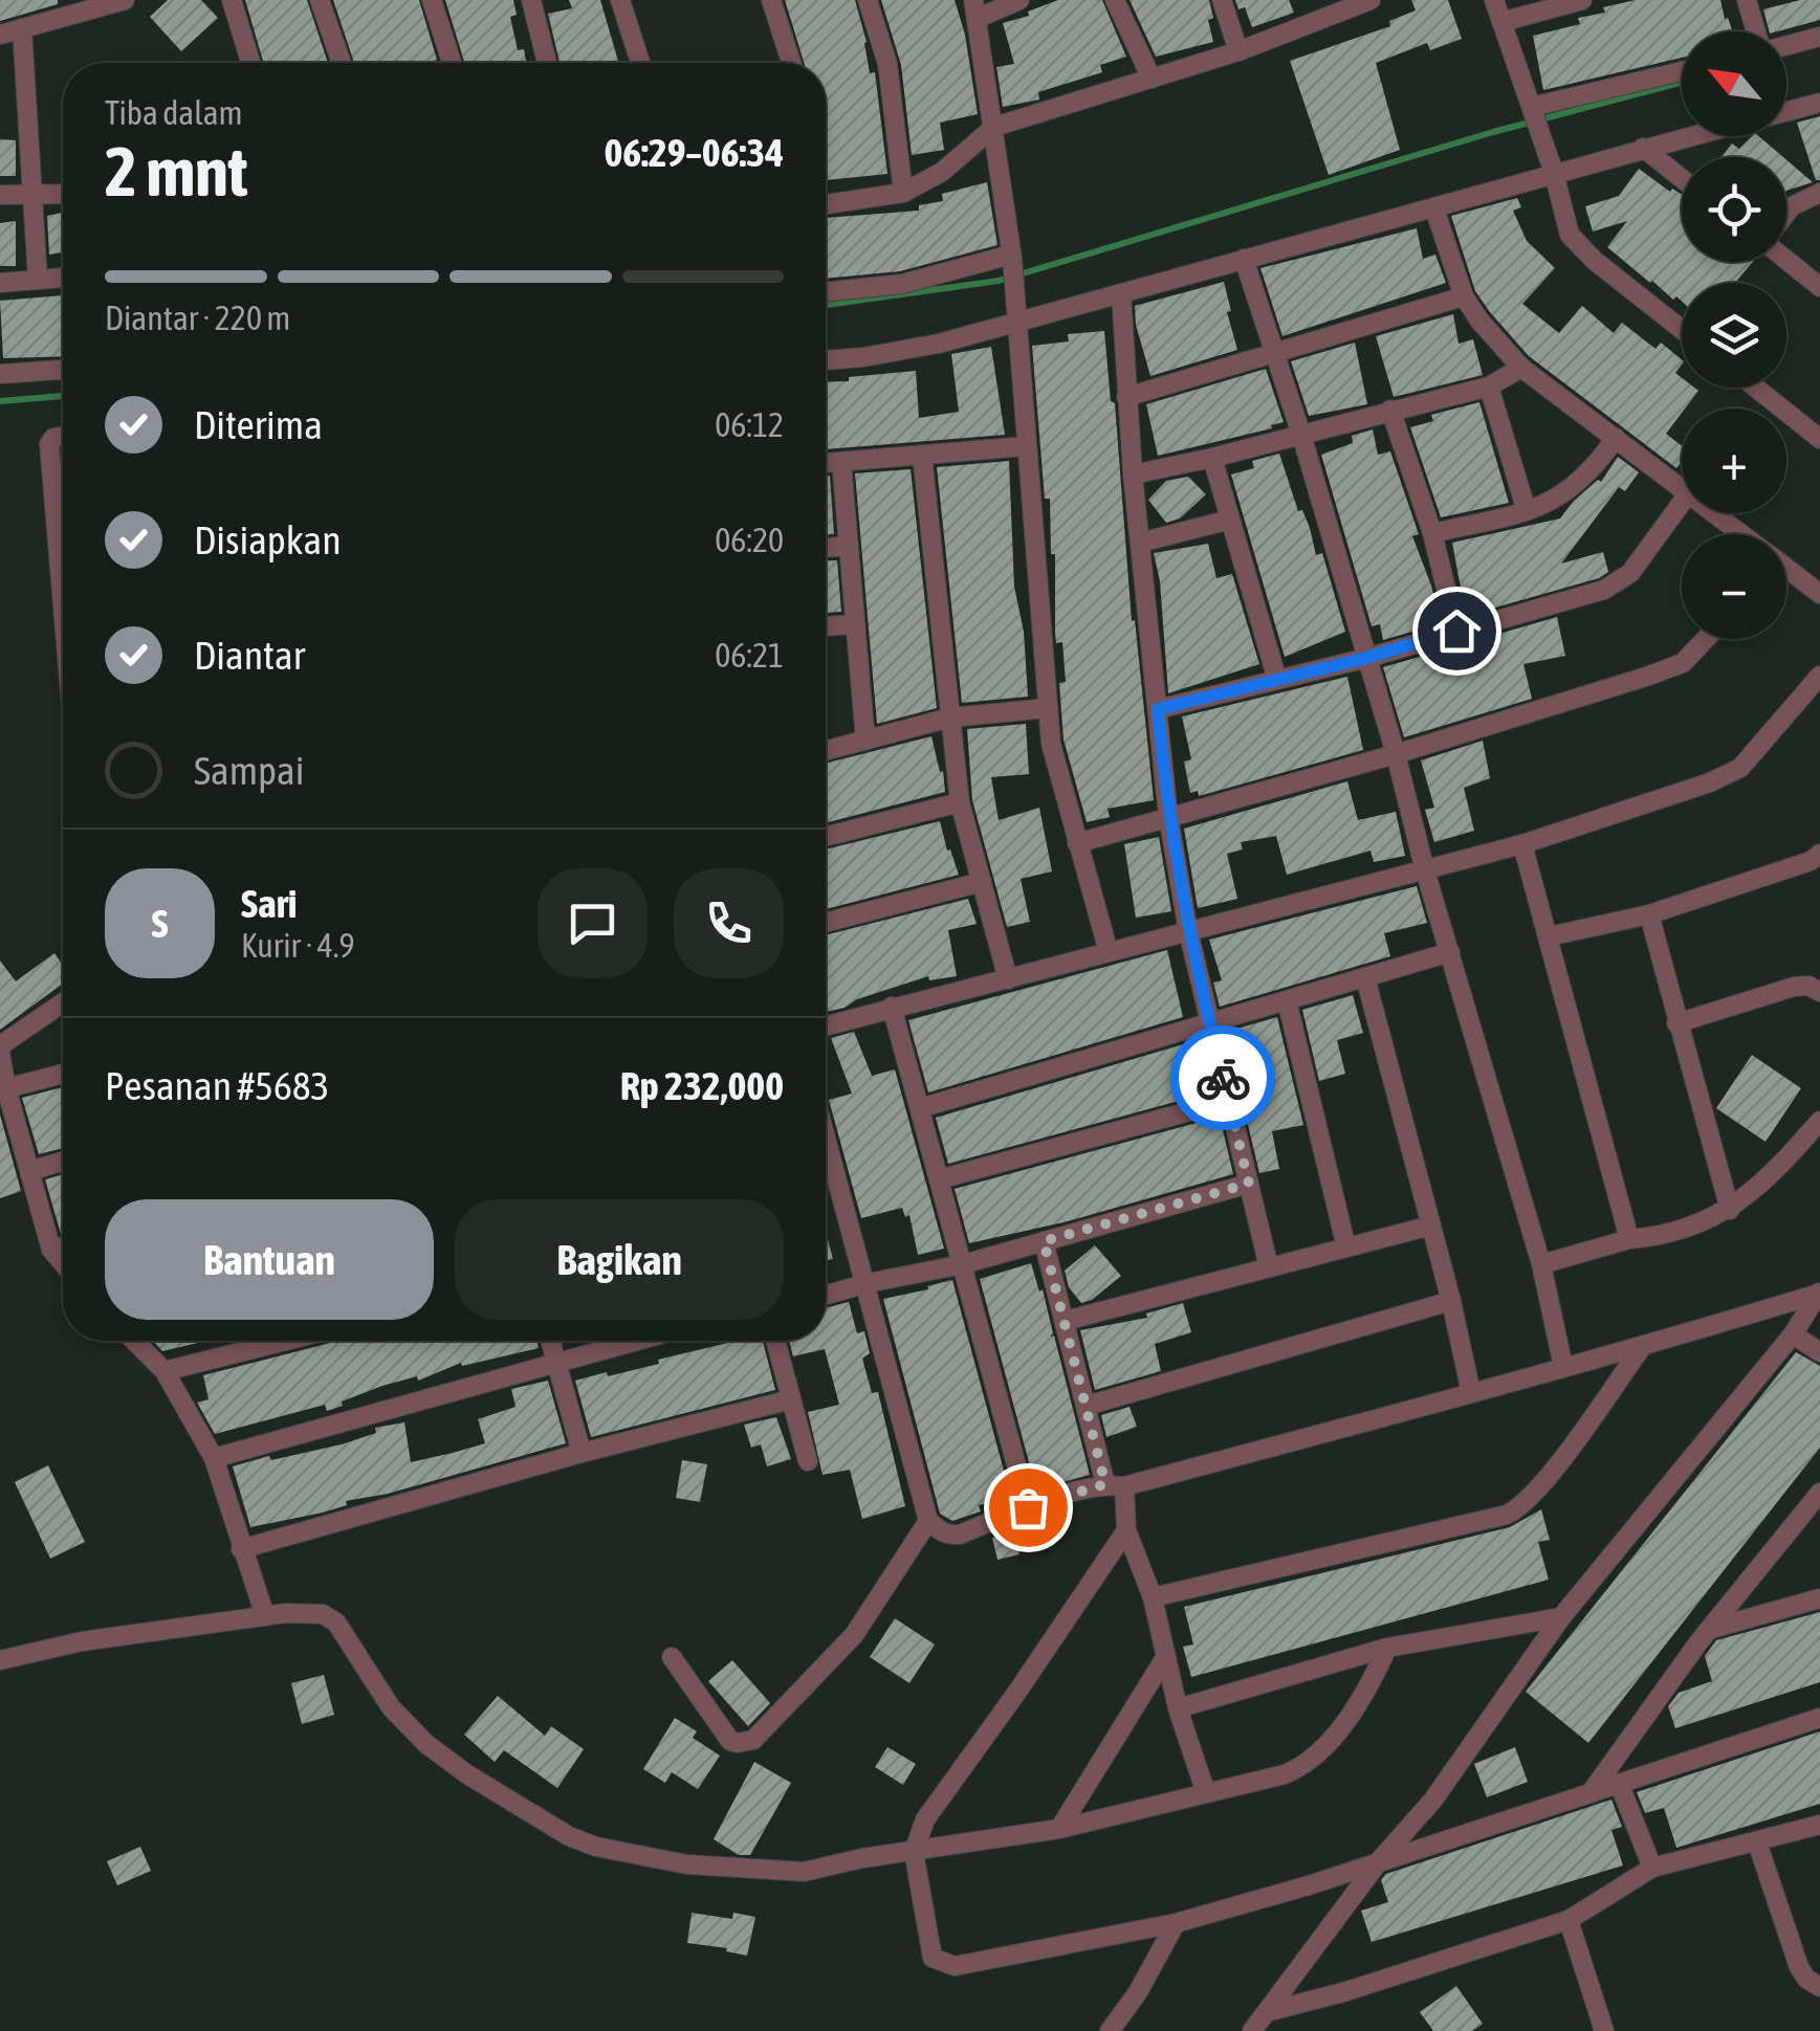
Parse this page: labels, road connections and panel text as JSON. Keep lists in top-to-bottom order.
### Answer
{
  "north": "top left",
  "page": {
    "map_buttons": ["+", "−"],
    "heading": ["2 mnt", "Tiba dalam", "06:29–06:34"],
    "panel": [
      "Sari",
      "Kurir · 4.9",
      "Pesanan #5683",
      "Rp 232,000"
    ],
    "bar": "Diantar · 220 m",
    "list": [
      ["Diterima", "06:12"],
      ["Disiapkan", "06:20"],
      ["Diantar", "06:21"],
      "Sampai"
    ],
    "round": "S",
    "buttons": ["Bantuan", "Bagikan"]
  }
}
